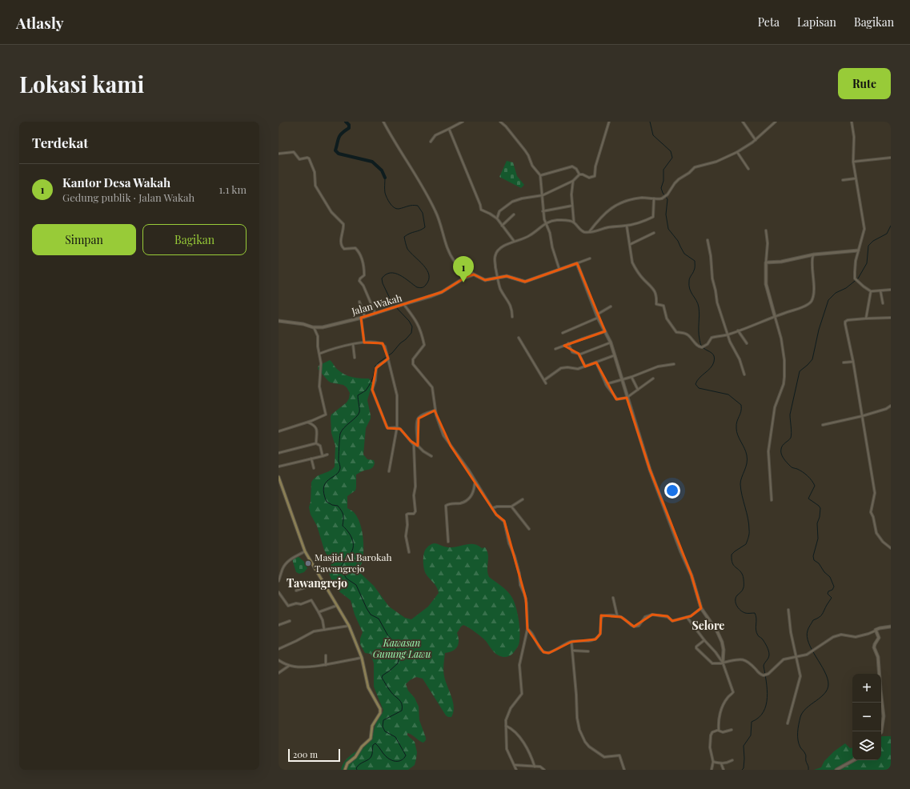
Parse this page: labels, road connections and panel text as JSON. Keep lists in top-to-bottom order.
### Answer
{
  "streets": {
    "street": ["Jalan Wakah"]
  },
  "districts": ["Tawangrejo", "Selore"],
  "parks": ["Kawasan Gunung Lawu"],
  "places": ["Masjid Al Barokah Tawangrejo"],
  "scale_bar": "200 m",
  "page": {
    "header": "Atlasly",
    "nav": ["Peta", "Lapisan", "Bagikan"],
    "buttons": [
      "Rute",
      ["Simpan", "Bagikan"]
    ],
    "title": "Lokasi kami",
    "heading": "Terdekat",
    "list": [
      {
        "mark": "1",
        "name": "Kantor Desa Wakah",
        "note": "Gedung publik · Jalan Wakah",
        "value": "1.1 km"
      }
    ],
    "pins": "1",
    "map_buttons": ["+", "−"],
    "scale": "200 m"
  }
}
